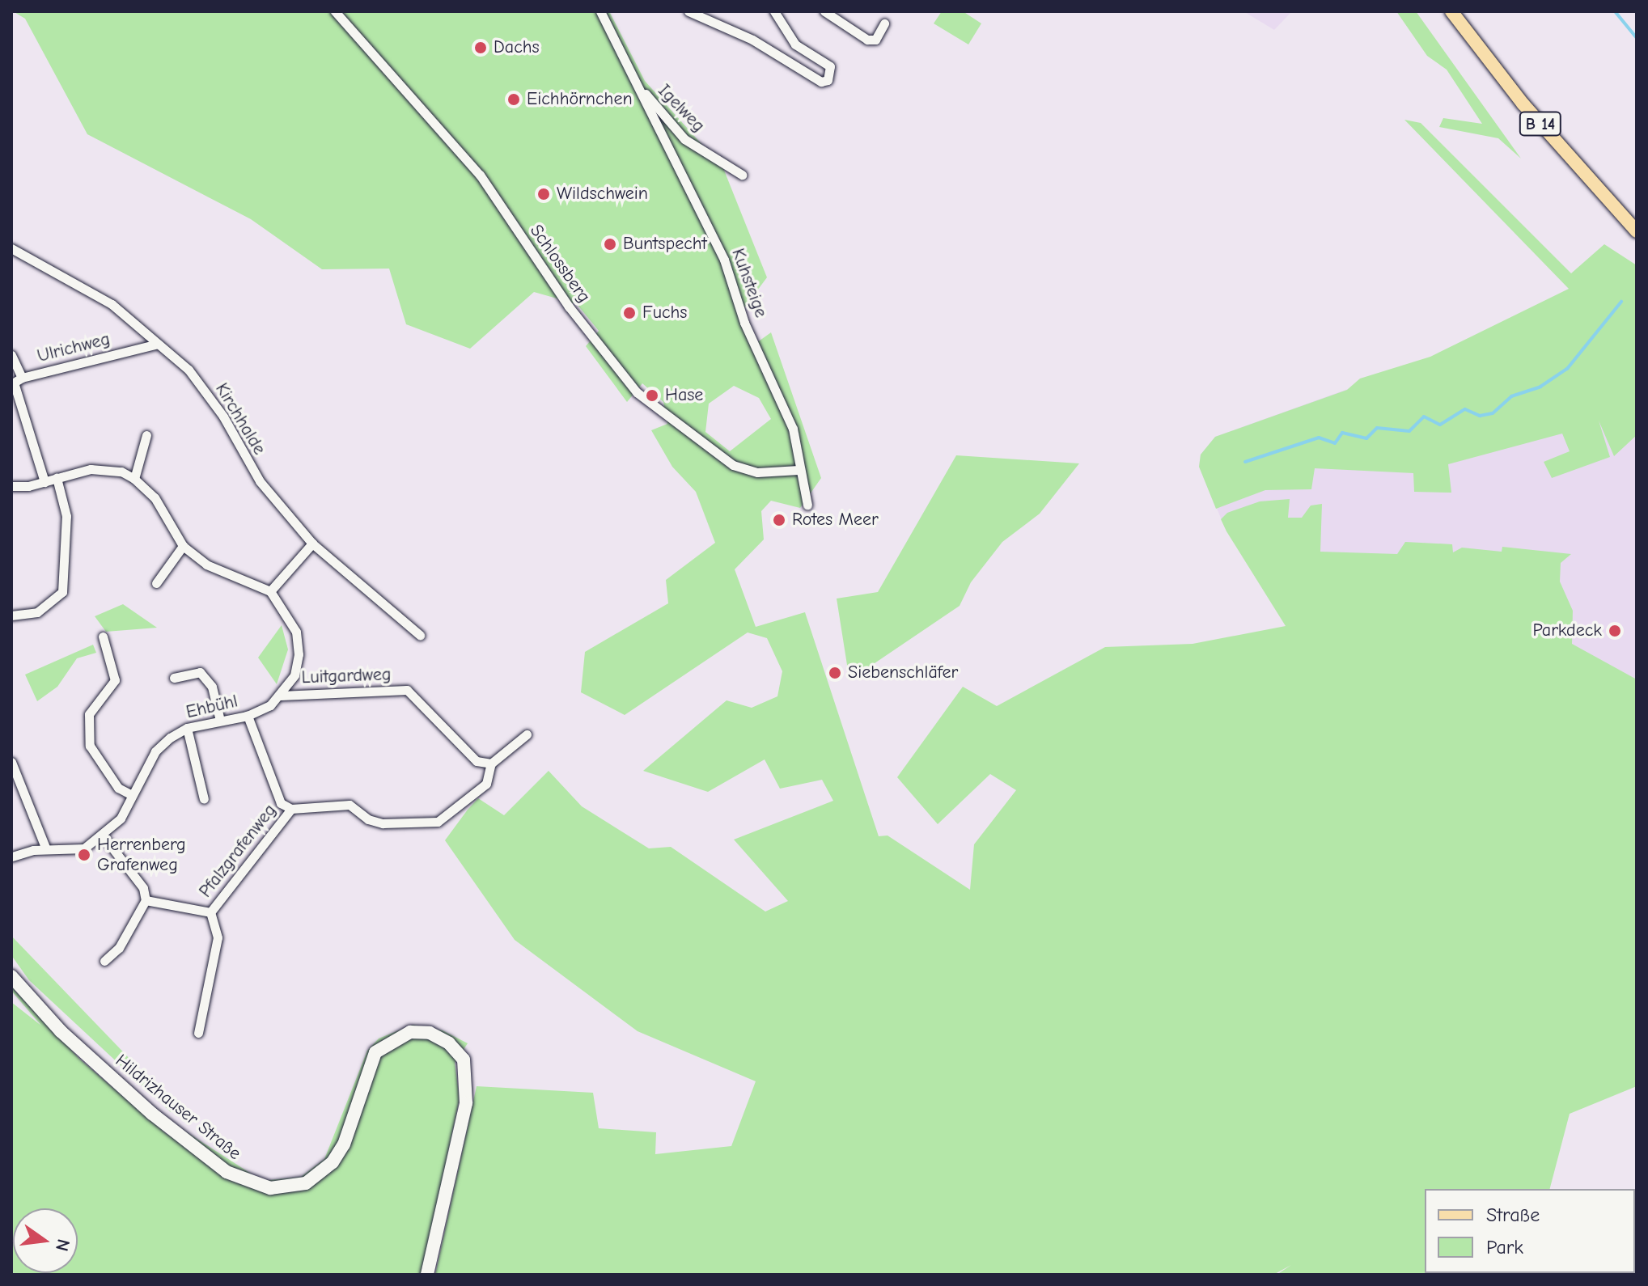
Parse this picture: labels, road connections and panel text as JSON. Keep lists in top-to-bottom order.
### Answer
{
  "streets": {
    "main road": ["B 14", "Hildrizhauser Straße"],
    "street": [
      "Igelweg",
      "Schlossberg",
      "Kuhsteige",
      "Ulrichweg",
      "Kirchhalde",
      "Luitgardweg",
      "Ehbühl",
      "Pfalzgrafenweg"
    ]
  },
  "crossings": [
    ["Igelweg", "Kuhsteige"],
    ["Schlossberg", "Kuhsteige"],
    ["Ulrichweg", "Kirchhalde"],
    ["Luitgardweg", "Ehbühl"],
    ["Ehbühl", "Pfalzgrafenweg"]
  ],
  "places": [
    "Dachs",
    "Eichhörnchen",
    "Wildschwein",
    "Buntspecht",
    "Fuchs",
    "Hase",
    "Rotes Meer",
    "Parkdeck",
    "Siebenschläfer",
    "Herrenberg Grafenweg"
  ],
  "legend": ["Straße", "Park"],
  "north": "right"
}
